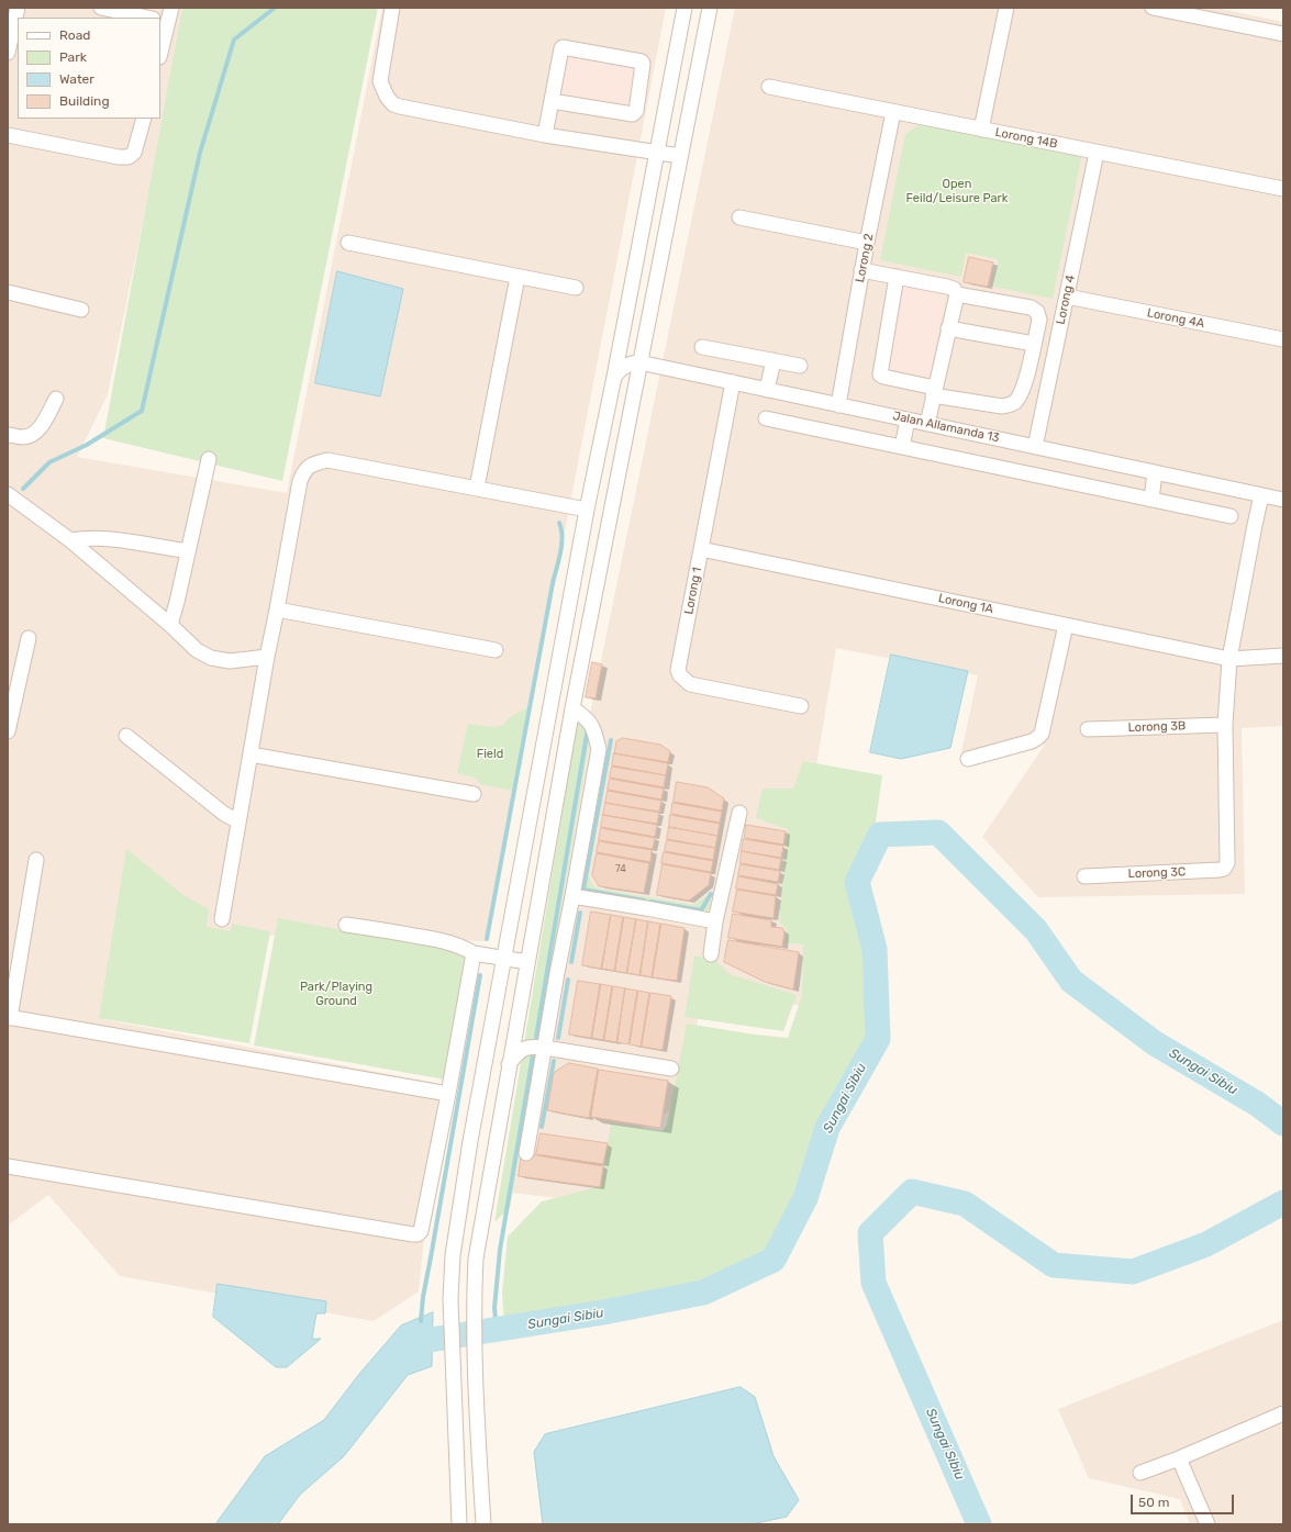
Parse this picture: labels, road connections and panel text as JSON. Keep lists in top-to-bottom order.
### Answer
{
  "streets": {
    "street": [
      "Lorong 14B",
      "Lorong 2",
      "Lorong 4",
      "Lorong 4A",
      "Jalan Allamanda 13",
      "Lorong 1",
      "Lorong 1A",
      "Lorong 3B",
      "Lorong 3C"
    ]
  },
  "crossings": [
    ["Lorong 14B", "Lorong 2"],
    ["Lorong 14B", "Lorong 4"],
    ["Lorong 2", "Jalan Allamanda 13"],
    ["Lorong 4", "Lorong 4A"],
    ["Lorong 4", "Jalan Allamanda 13"],
    ["Jalan Allamanda 13", "Lorong 1"],
    ["Lorong 1", "Lorong 1A"],
    ["Lorong 3B", "Lorong 3C"]
  ],
  "water": ["Sungai Sibiu"],
  "parks": ["Open Feild/Leisure Park", "Field", "Park/Playing Ground"],
  "house_numbers": ["74"],
  "legend": [
    "Road",
    "Park",
    "Water",
    "Building"
  ],
  "scale_bar": "50 m"
}
